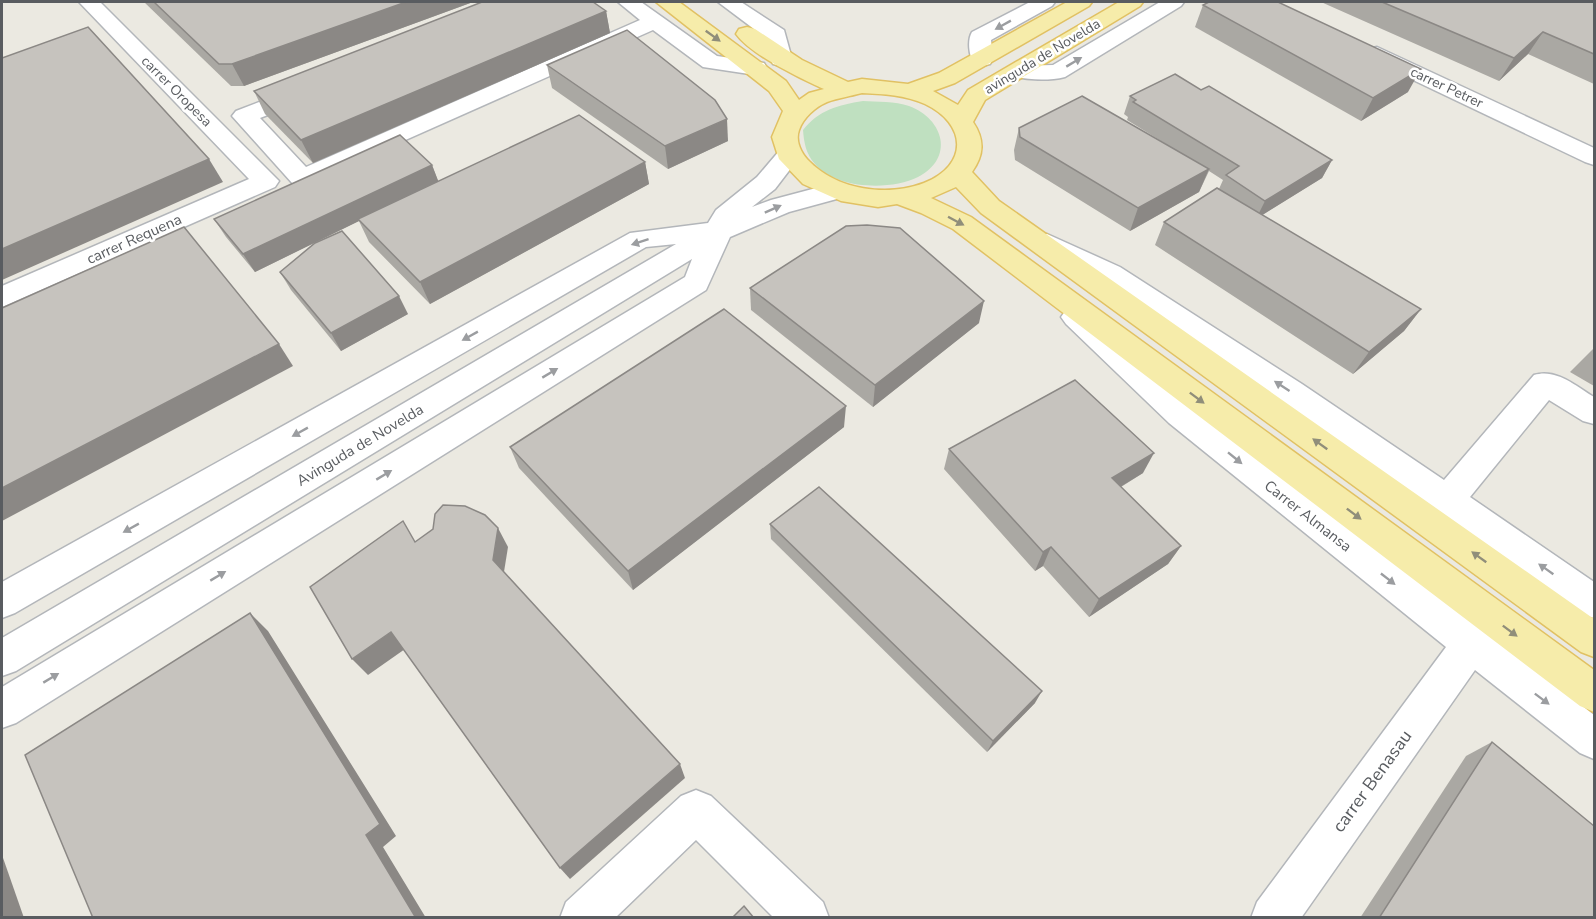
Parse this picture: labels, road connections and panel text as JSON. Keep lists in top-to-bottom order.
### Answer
{
  "streets": {
    "main road": ["avinguda de Novelda", "Carrer Almansa"],
    "street": [
      "carrer Petrer",
      "carrer Oropesa",
      "carrer Requena",
      "Avinguda de Novelda",
      "carrer Benasau"
    ]
  },
  "crossings": [
    ["avinguda de Novelda", "Avinguda de Novelda"],
    ["avinguda de Novelda", "Carrer Almansa"],
    ["carrer Oropesa", "carrer Requena"],
    ["Avinguda de Novelda", "Carrer Almansa"],
    ["Carrer Almansa", "carrer Benasau"]
  ]
}
